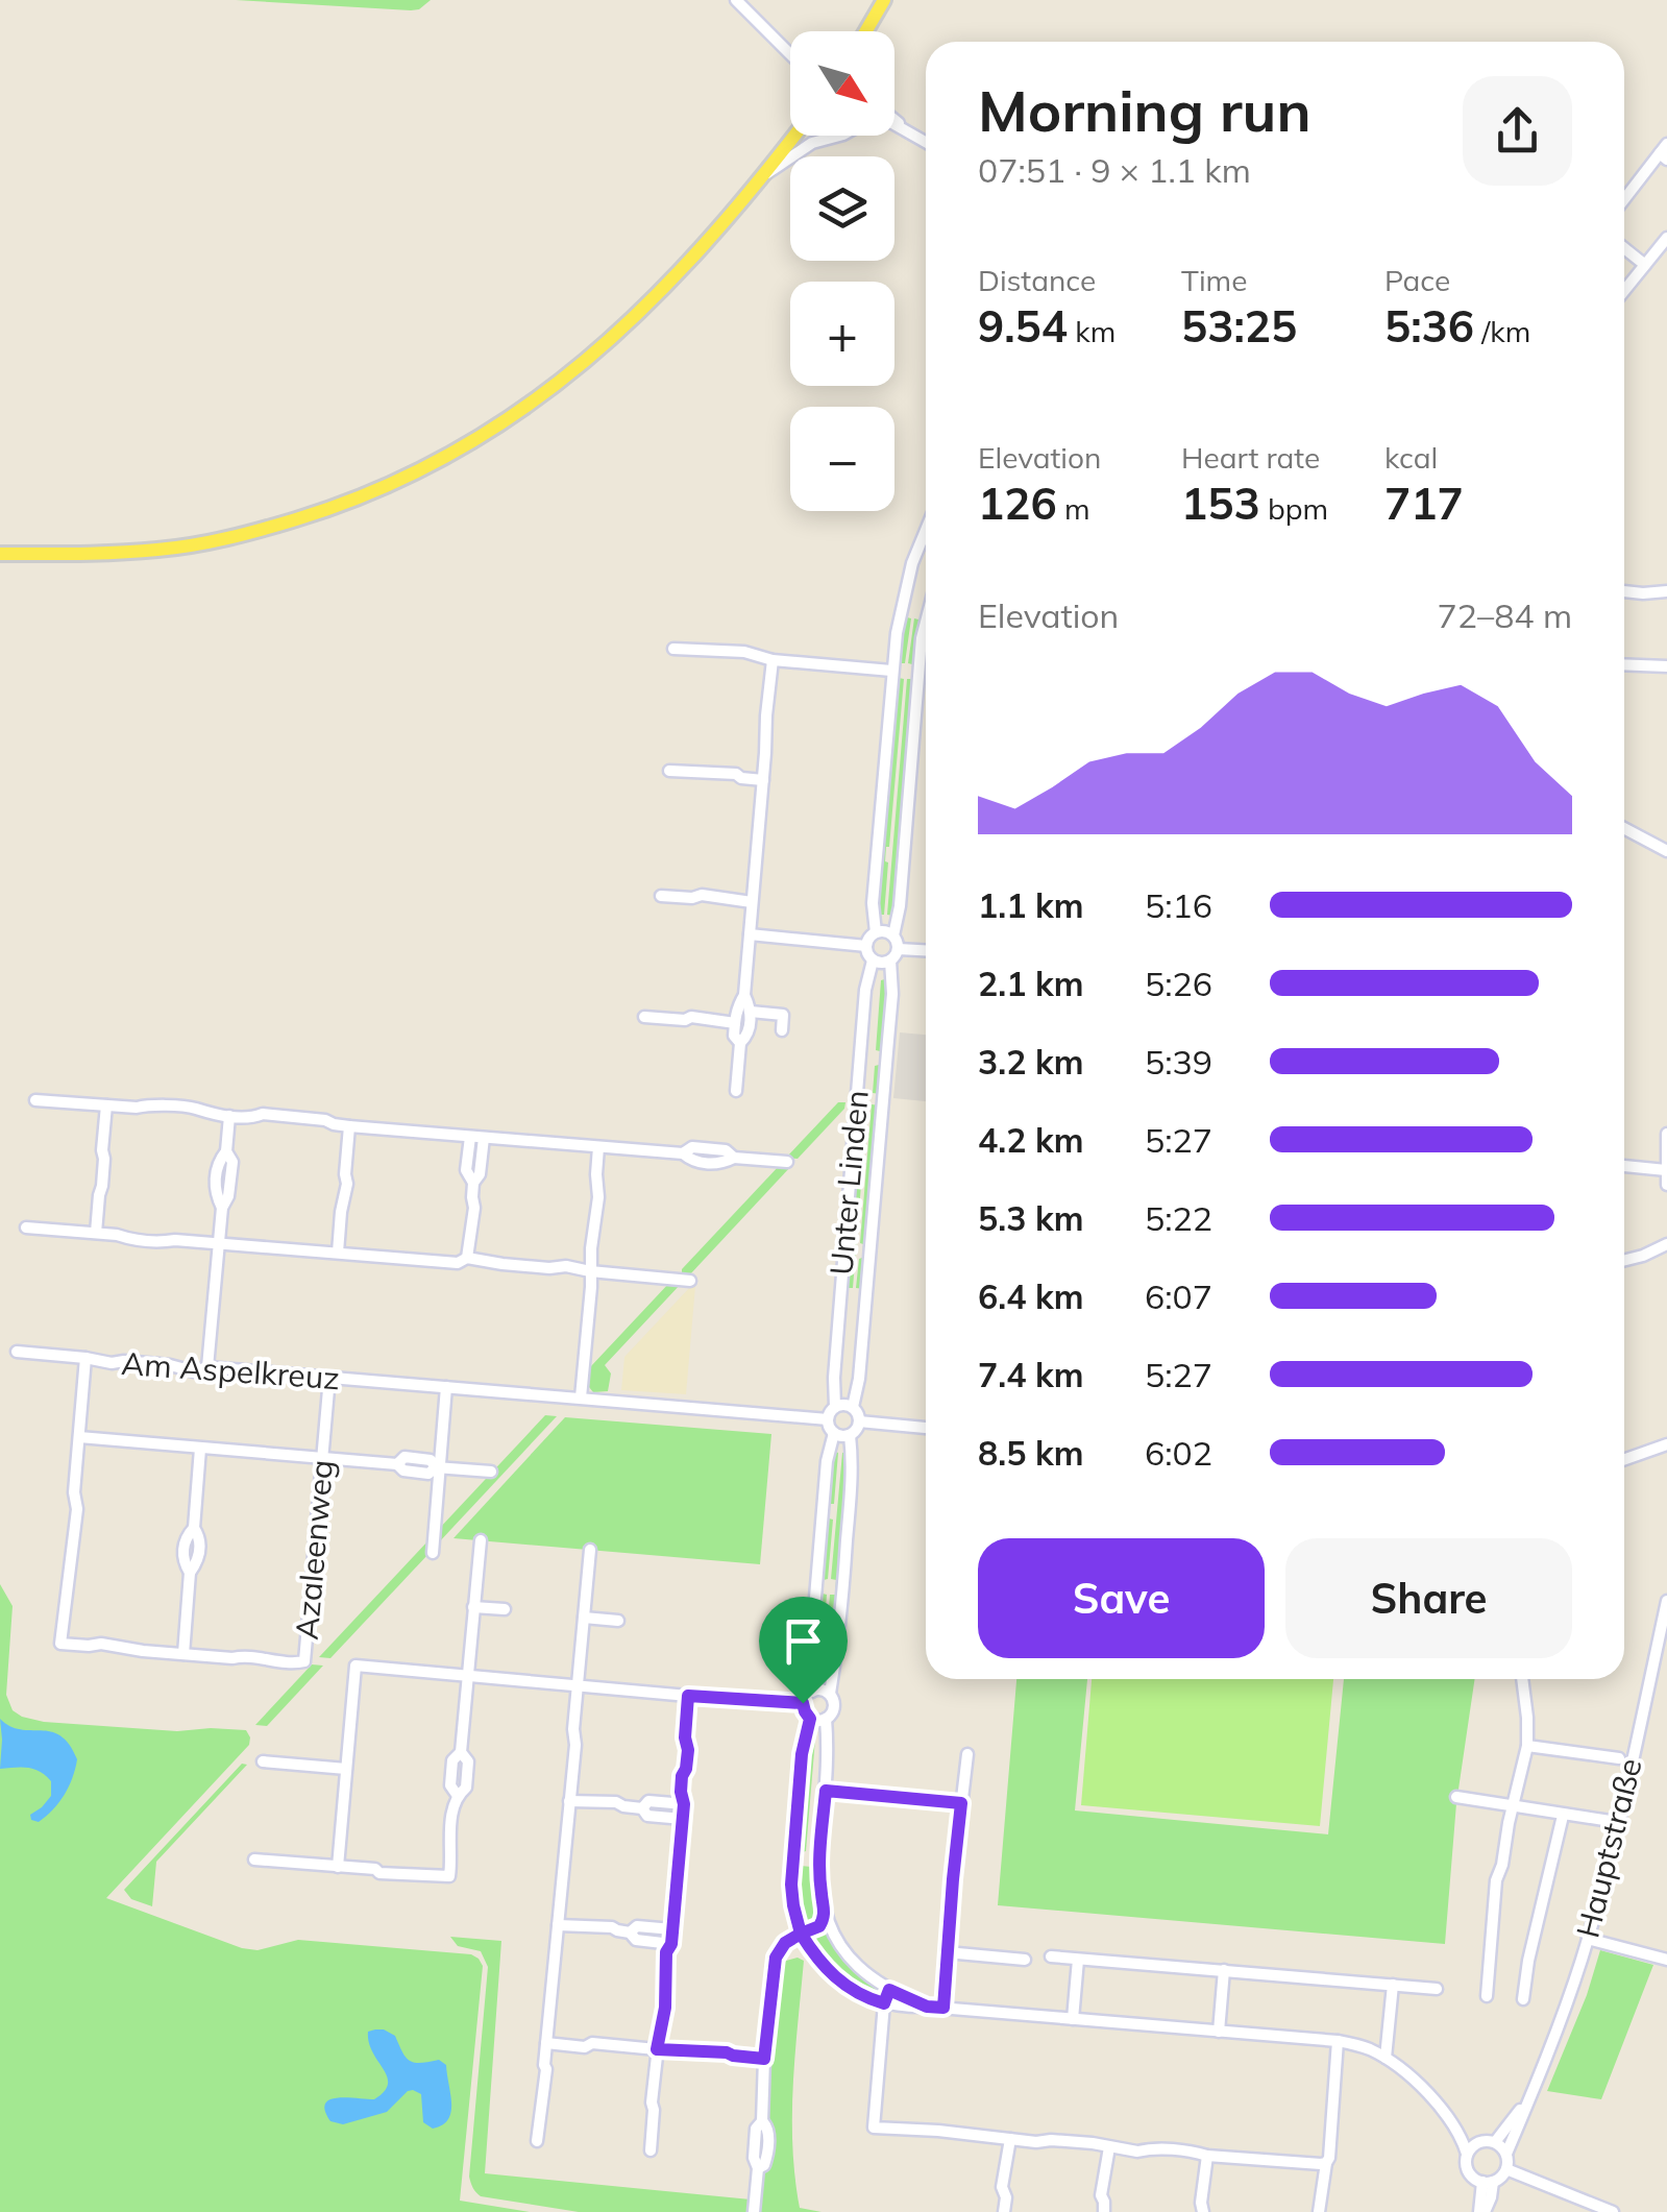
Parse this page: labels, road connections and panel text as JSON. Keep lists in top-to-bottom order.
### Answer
{
  "streets": {
    "street": [
      "Unter Linden",
      "Am Aspelkreuz",
      "Azaleenweg",
      "Hauptstraße"
    ]
  },
  "crossings": [
    ["Unter Linden", "Am Aspelkreuz"],
    ["Am Aspelkreuz", "Azaleenweg"]
  ],
  "north": "bottom right",
  "page": {
    "map_buttons": ["+", "−"],
    "heading": ["Morning run", "07:51 · 9 × 1.1 km"],
    "stats": [
      ["Distance", "9.54 km"],
      ["Time", "53:25"],
      ["Pace", "5:36 /km"],
      ["Elevation", "126 m"],
      ["Heart rate", "153 bpm"],
      ["kcal", "717"]
    ],
    "chart": ["Elevation", "72–84 m"],
    "list": [
      {
        "name": "1.1 km",
        "note": "5:16"
      },
      {
        "name": "2.1 km",
        "note": "5:26"
      },
      {
        "name": "3.2 km",
        "note": "5:39"
      },
      {
        "name": "4.2 km",
        "note": "5:27"
      },
      {
        "name": "5.3 km",
        "note": "5:22"
      },
      {
        "name": "6.4 km",
        "note": "6:07"
      },
      {
        "name": "7.4 km",
        "note": "5:27"
      },
      {
        "name": "8.5 km",
        "note": "6:02"
      }
    ],
    "buttons": ["Save", "Share"]
  }
}
